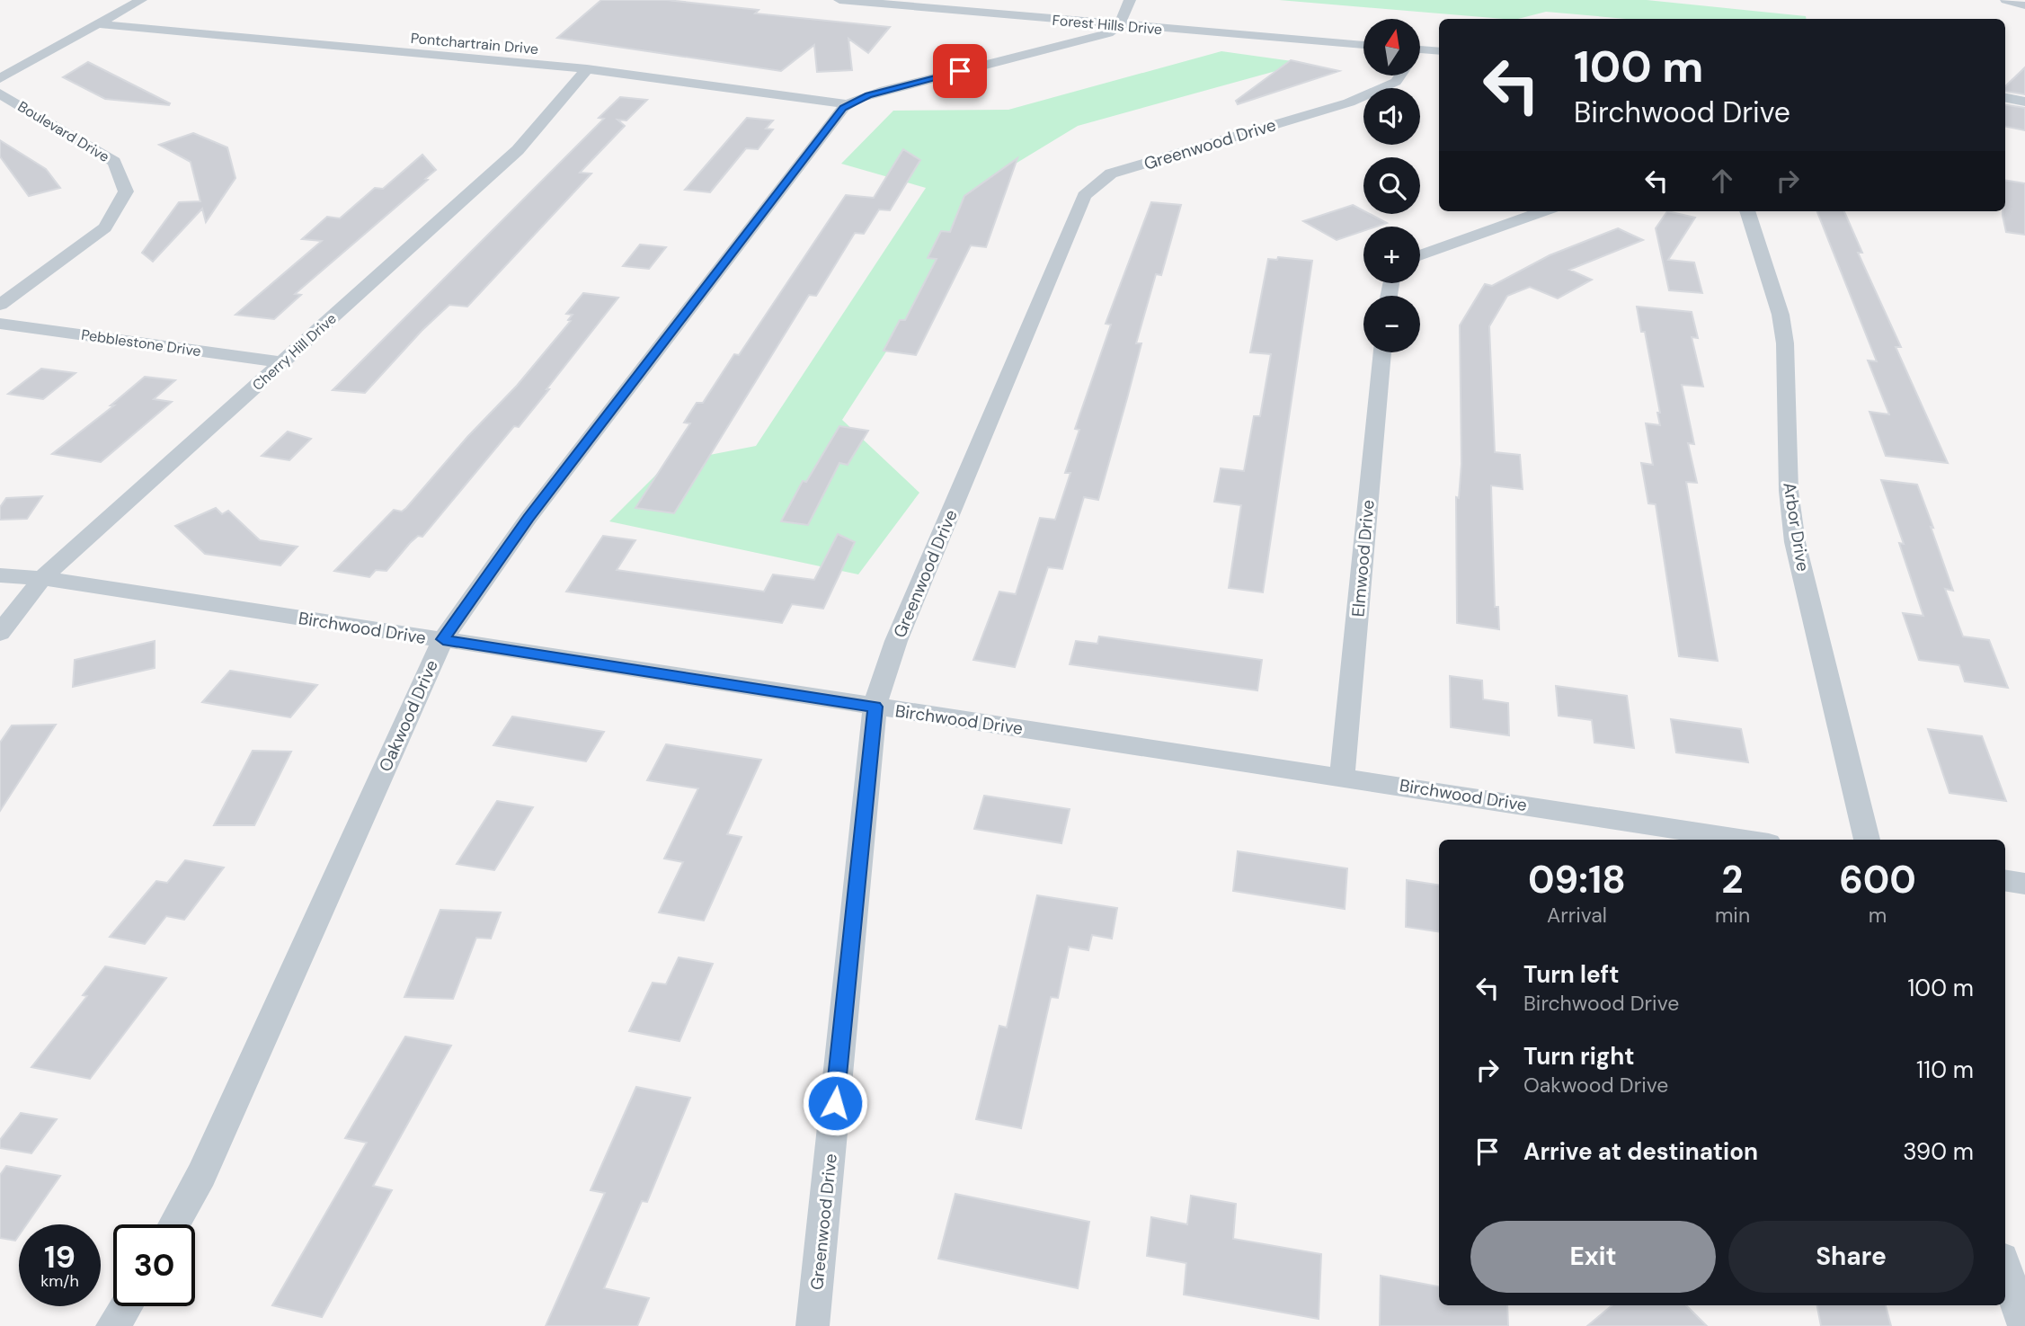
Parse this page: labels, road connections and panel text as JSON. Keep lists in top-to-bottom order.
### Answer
{
  "streets": {
    "street": [
      "Forest Hills Drive",
      "Pontchartrain Drive",
      "Boulevard Drive",
      "Greenwood Drive",
      "Pebblestone Drive",
      "Cherry Hill Drive",
      "Arbor Drive",
      "Elmwood Drive",
      "Birchwood Drive",
      "Oakwood Drive"
    ]
  },
  "crossings": [
    ["Pontchartrain Drive", "Cherry Hill Drive"],
    ["Pontchartrain Drive", "Oakwood Drive"],
    ["Greenwood Drive", "Birchwood Drive"],
    ["Pebblestone Drive", "Cherry Hill Drive"],
    ["Cherry Hill Drive", "Birchwood Drive"],
    ["Elmwood Drive", "Birchwood Drive"],
    ["Birchwood Drive", "Oakwood Drive"]
  ],
  "north": "top",
  "page": {
    "map_buttons": ["+", "−"],
    "turn": ["100 m", "Birchwood Drive"],
    "eta": [
      "09:18",
      "Arrival",
      "2",
      "min",
      "600",
      "m"
    ],
    "list": [
      {
        "name": "Turn left",
        "note": "Birchwood Drive",
        "value": "100 m"
      },
      {
        "name": "Turn right",
        "note": "Oakwood Drive",
        "value": "110 m"
      },
      {
        "name": "Arrive at destination",
        "value": "390 m"
      }
    ],
    "buttons": ["Exit", "Share"],
    "speed": "19 km/h",
    "limit": "30"
  }
}
